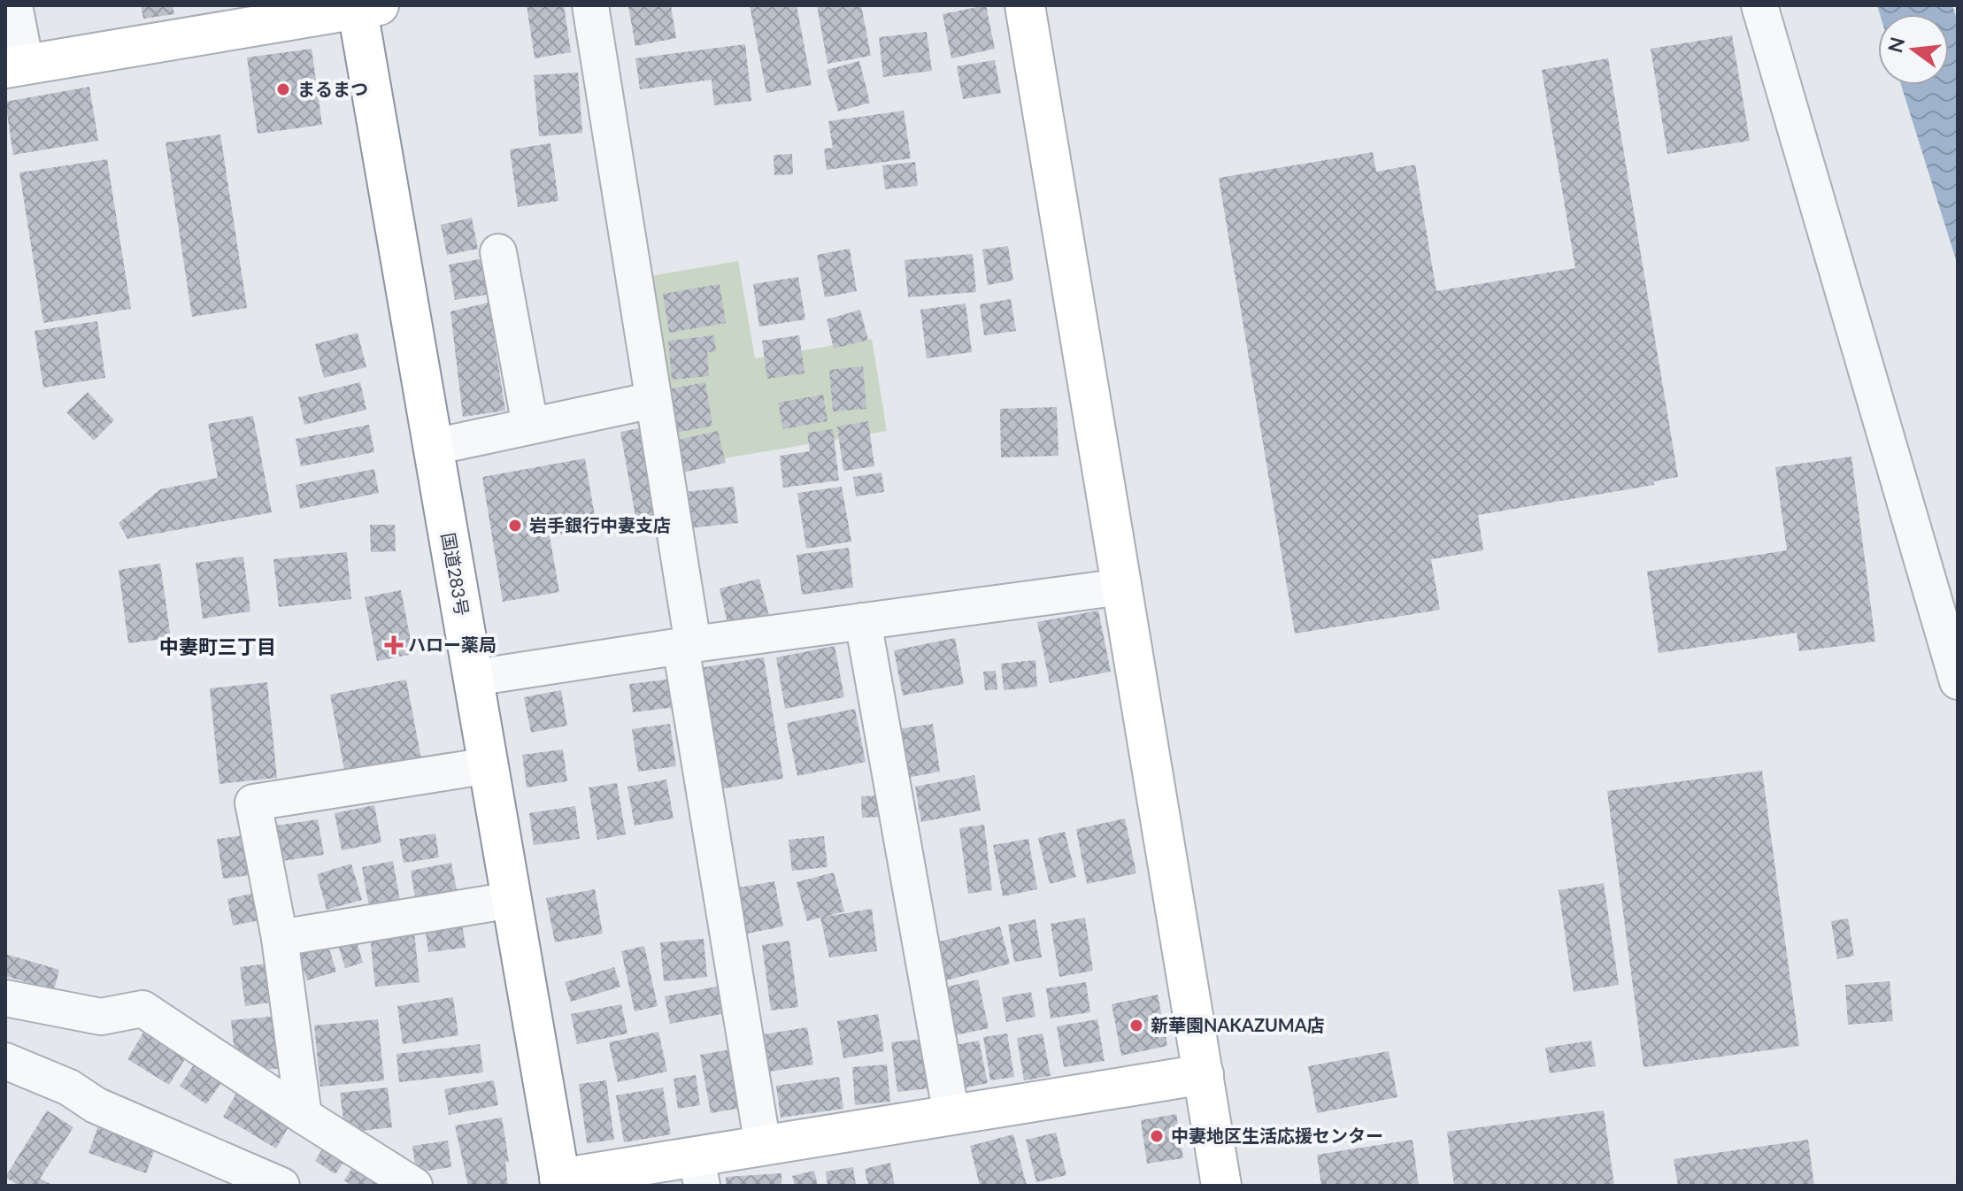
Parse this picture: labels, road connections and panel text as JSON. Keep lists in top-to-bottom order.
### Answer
{
  "streets": {
    "main road": ["国道283号"]
  },
  "districts": ["中妻町三丁目"],
  "places": {
    "other": [
      "まるまつ",
      "岩手銀行中妻支店",
      "新華園NAKAZUMA店",
      "中妻地区生活応援センター"
    ],
    "health": ["ハロー薬局"]
  },
  "north": "left"
}
